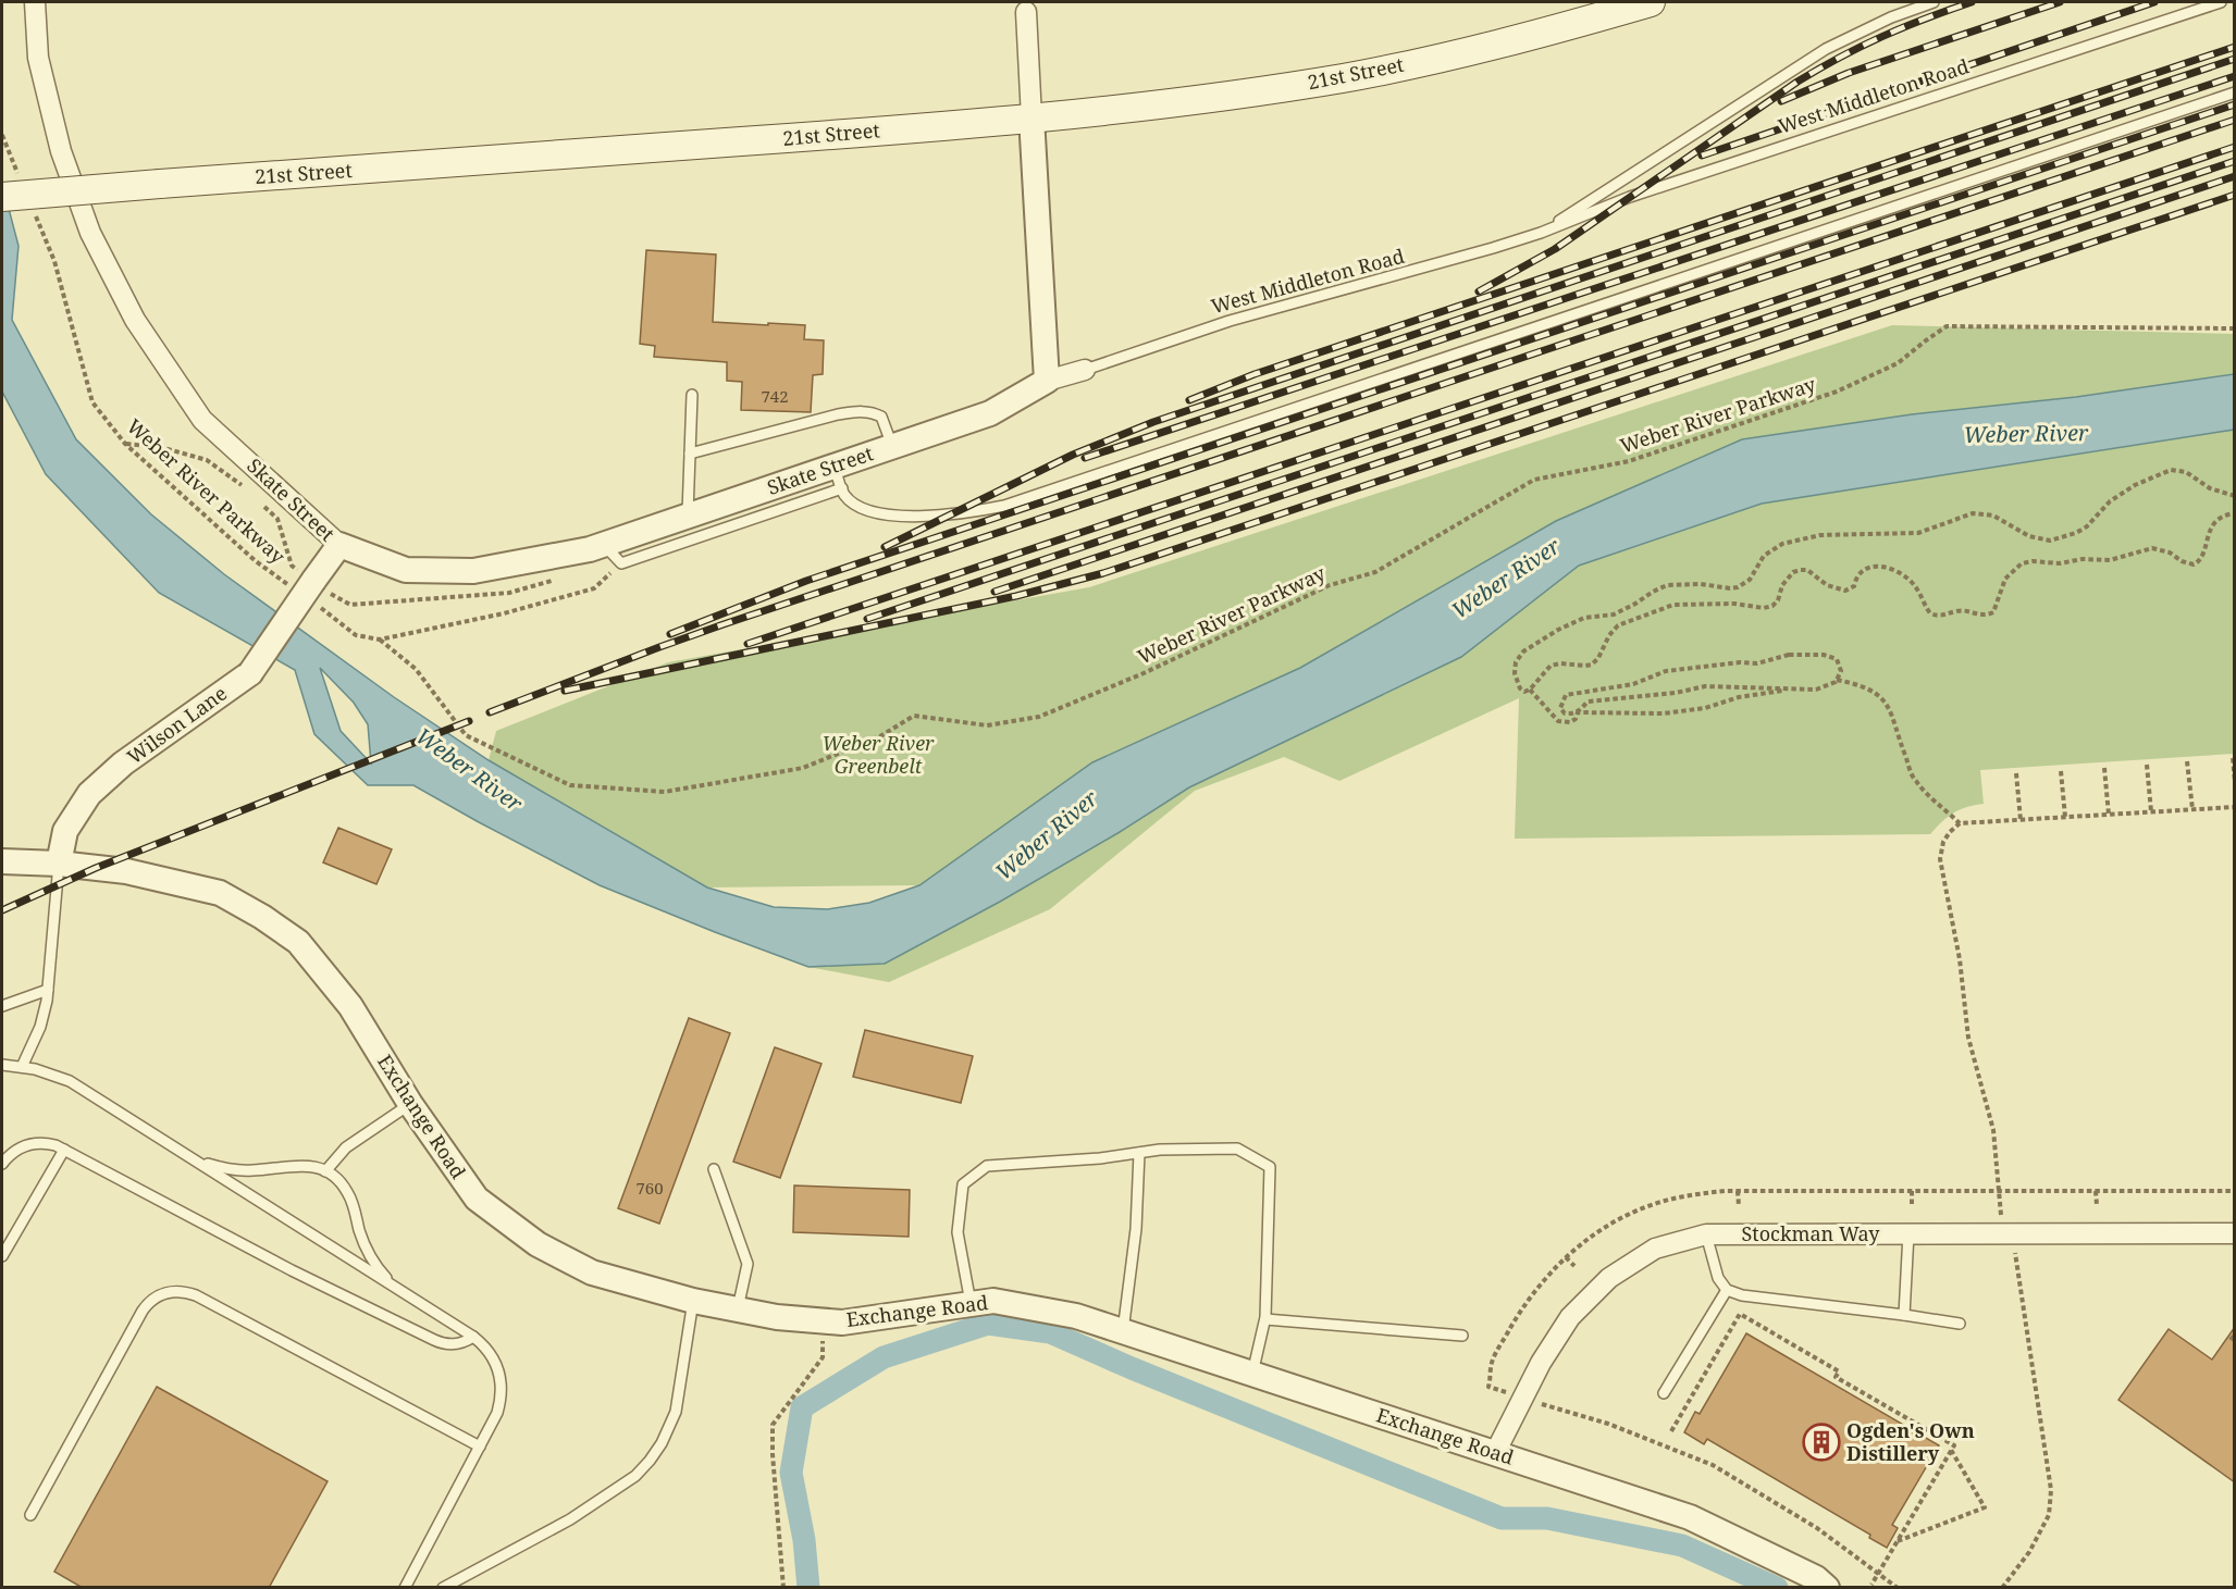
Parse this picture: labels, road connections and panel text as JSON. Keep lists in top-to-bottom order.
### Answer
{
  "streets": {
    "main road": ["21st Street"],
    "street": [
      "Skate Street",
      "Wilson Lane",
      "Exchange Road",
      "Stockman Way"
    ],
    "lane": ["West Middleton Road"],
    "path": ["Weber River Parkway"]
  },
  "crossings": [
    ["West Middleton Road", "Skate Street"],
    ["Weber River Parkway", "Wilson Lane"],
    ["Skate Street", "Wilson Lane"],
    ["Wilson Lane", "Exchange Road"],
    ["Exchange Road", "Stockman Way"]
  ],
  "water": ["Weber River"],
  "parks": ["Weber River Greenbelt"],
  "places": {
    "building": ["Ogden's Own Distillery"]
  },
  "house_numbers": ["742", "760"]
}
